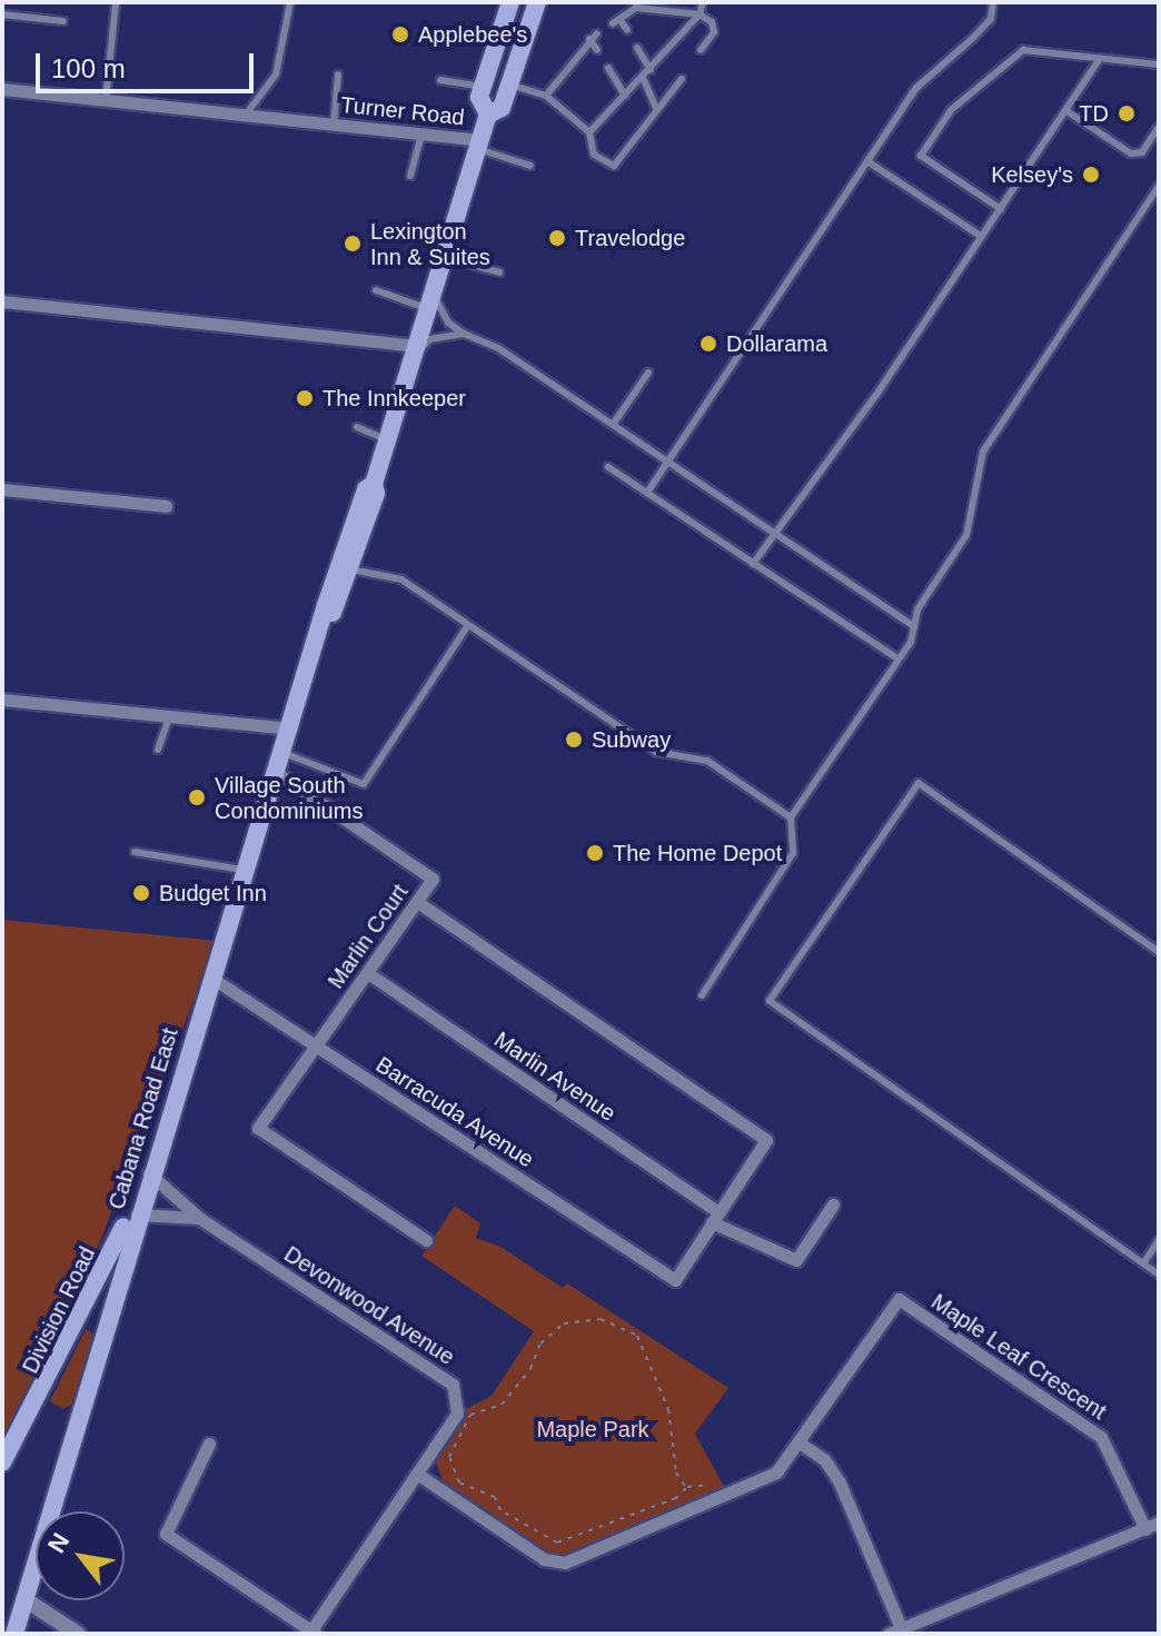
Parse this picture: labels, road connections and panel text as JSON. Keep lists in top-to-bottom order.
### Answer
{
  "streets": {
    "main road": ["Cabana Road East", "Division Road"],
    "street": [
      "Turner Road",
      "Marlin Court",
      "Marlin Avenue",
      "Barracuda Avenue",
      "Devonwood Avenue",
      "Maple Leaf Crescent"
    ]
  },
  "crossings": [
    ["Turner Road", "Cabana Road East"],
    ["Marlin Court", "Marlin Avenue"],
    ["Marlin Court", "Barracuda Avenue"],
    ["Marlin Court", "Cabana Road East"],
    ["Marlin Avenue", "Barracuda Avenue"],
    ["Barracuda Avenue", "Cabana Road East"],
    ["Cabana Road East", "Devonwood Avenue"],
    ["Cabana Road East", "Division Road"],
    ["Devonwood Avenue", "Division Road"],
    ["Devonwood Avenue", "Maple Leaf Crescent"]
  ],
  "parks": ["Maple Park"],
  "places": [
    "Applebee's",
    "TD",
    "Kelsey's",
    "Travelodge",
    "Lexington Inn & Suites",
    "Dollarama",
    "The Innkeeper",
    "Subway",
    "Village South Condominiums",
    "The Home Depot",
    "Budget Inn"
  ],
  "scale_bar": "100 m",
  "north": "top left"
}
